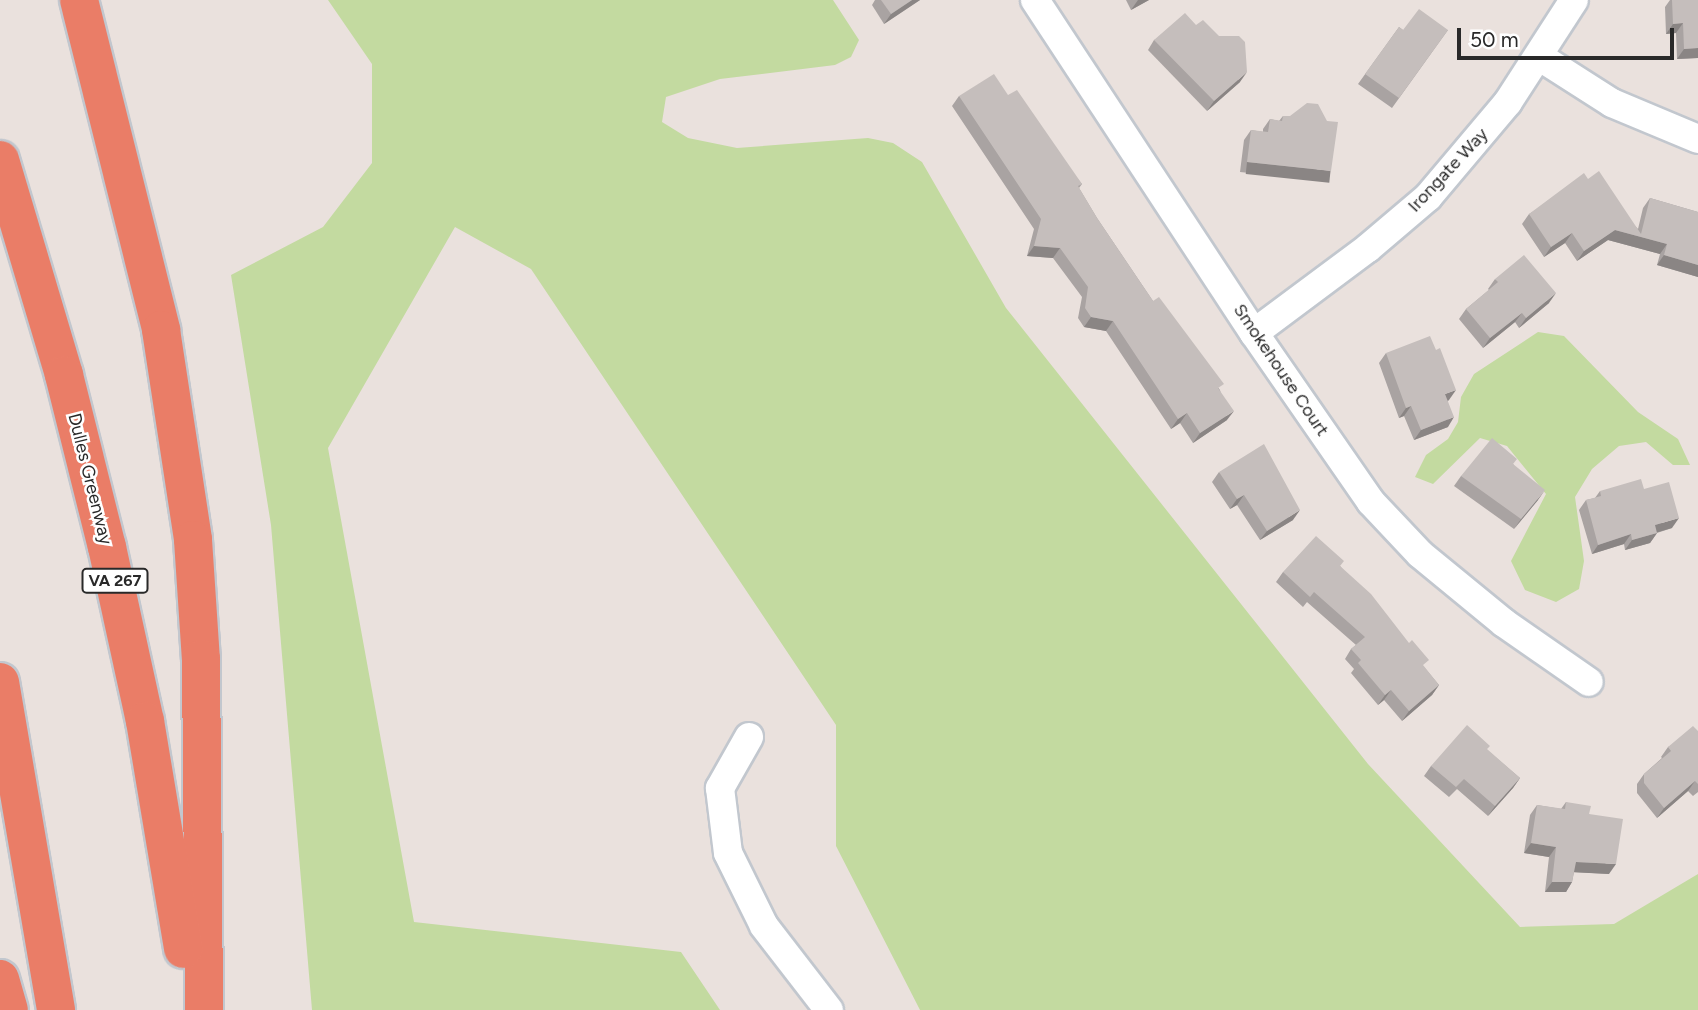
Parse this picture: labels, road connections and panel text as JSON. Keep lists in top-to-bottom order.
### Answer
{
  "streets": {
    "highway": ["Dulles Greenway", "VA 267"],
    "street": ["Irongate Way", "Smokehouse Court"]
  },
  "crossings": [
    ["Irongate Way", "Smokehouse Court"]
  ],
  "scale_bar": "50 m"
}
